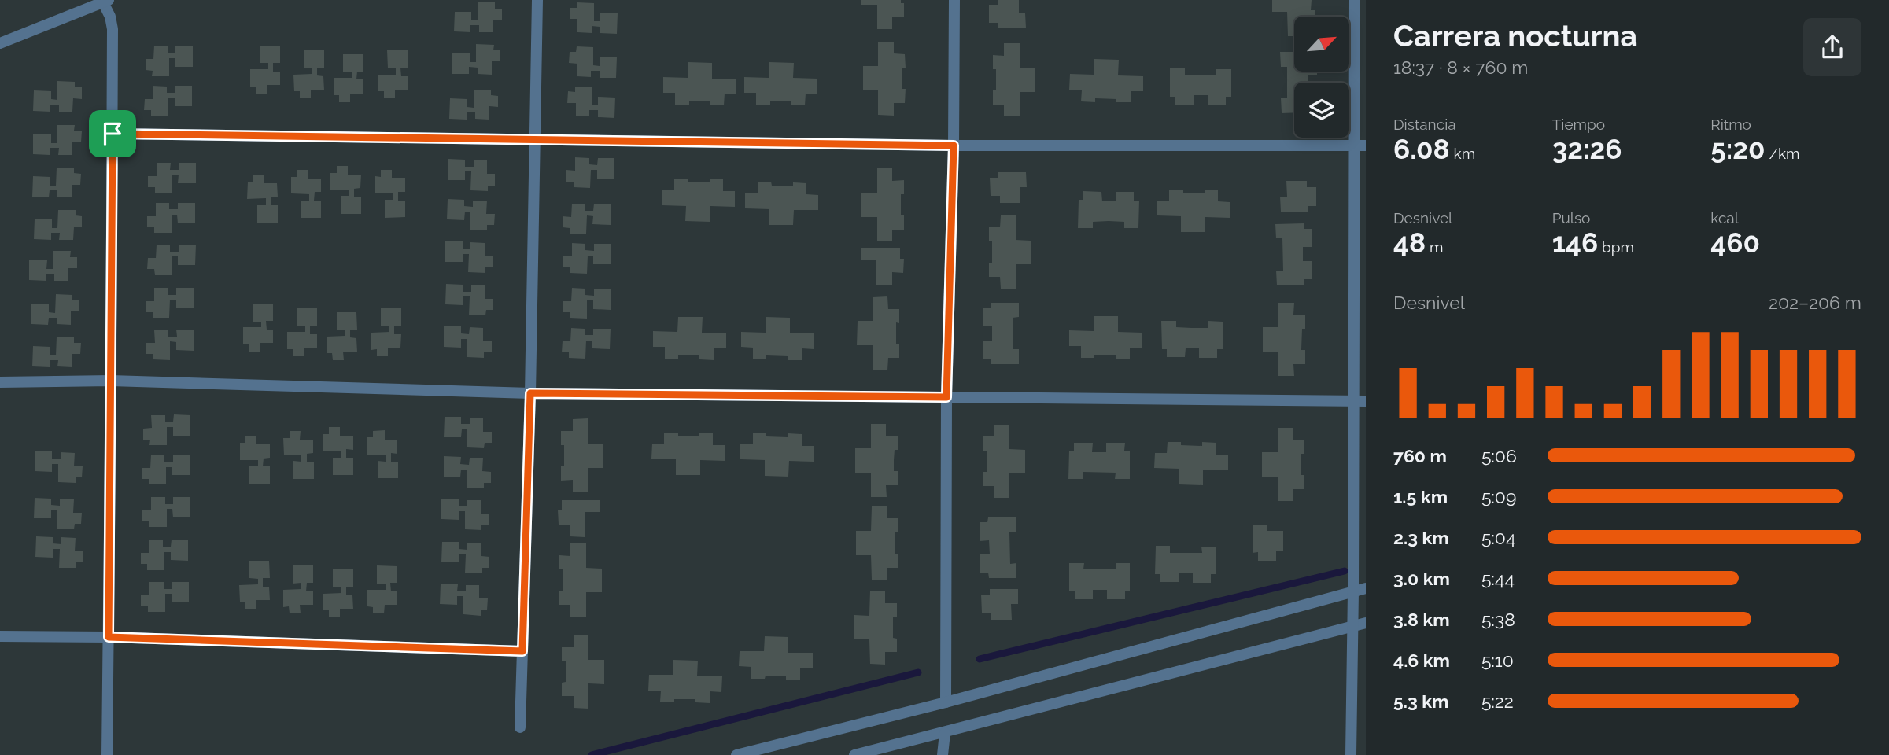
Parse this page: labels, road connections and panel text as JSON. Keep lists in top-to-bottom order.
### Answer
{
  "north": "top right",
  "page": {
    "heading": ["Carrera nocturna", "18:37 · 8 × 760 m"],
    "stats": [
      ["Distancia", "6.08 km"],
      ["Tiempo", "32:26"],
      ["Ritmo", "5:20 /km"],
      ["Desnivel", "48 m"],
      ["Pulso", "146 bpm"],
      ["kcal", "460"]
    ],
    "chart": ["Desnivel", "202–206 m"],
    "list": [
      {
        "name": "760 m",
        "note": "5:06"
      },
      {
        "name": "1.5 km",
        "note": "5:09"
      },
      {
        "name": "2.3 km",
        "note": "5:04"
      },
      {
        "name": "3.0 km",
        "note": "5:44"
      },
      {
        "name": "3.8 km",
        "note": "5:38"
      },
      {
        "name": "4.6 km",
        "note": "5:10"
      },
      {
        "name": "5.3 km",
        "note": "5:22"
      }
    ]
  }
}
